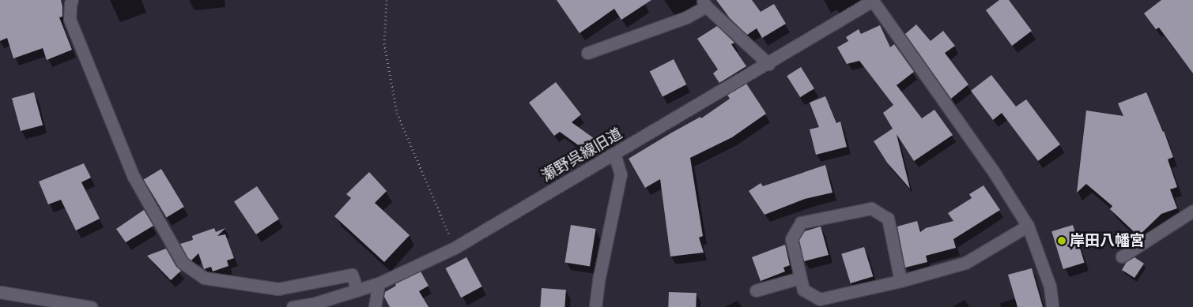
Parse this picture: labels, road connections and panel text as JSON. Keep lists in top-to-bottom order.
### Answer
{
  "streets": {
    "street": ["瀬野呉線旧道"]
  },
  "places": ["岸田八幡宮"]
}
